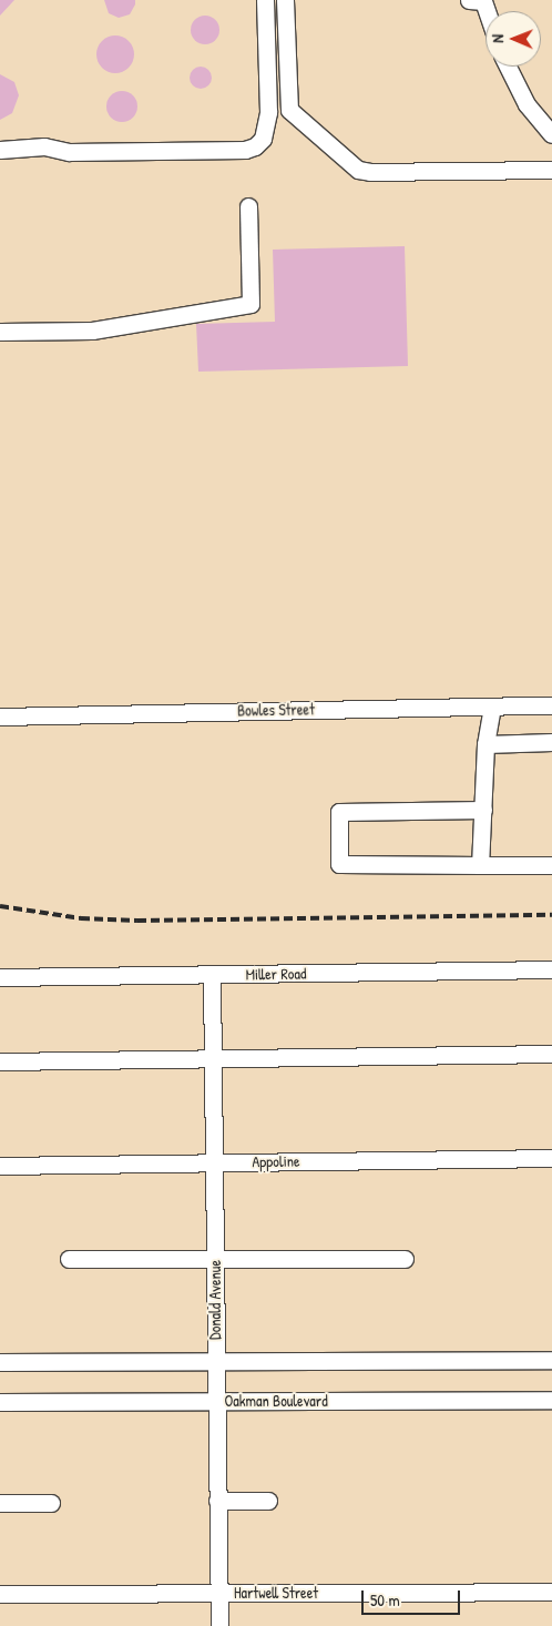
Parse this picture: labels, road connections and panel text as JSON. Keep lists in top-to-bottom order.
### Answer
{
  "streets": {
    "street": [
      "Bowles Street",
      "Miller Road",
      "Appoline",
      "Donald Avenue",
      "Oakman Boulevard",
      "Hartwell Street"
    ]
  },
  "crossings": [
    ["Miller Road", "Donald Avenue"],
    ["Appoline", "Donald Avenue"],
    ["Donald Avenue", "Oakman Boulevard"],
    ["Donald Avenue", "Hartwell Street"]
  ],
  "scale_bar": "50 m",
  "north": "left"
}
